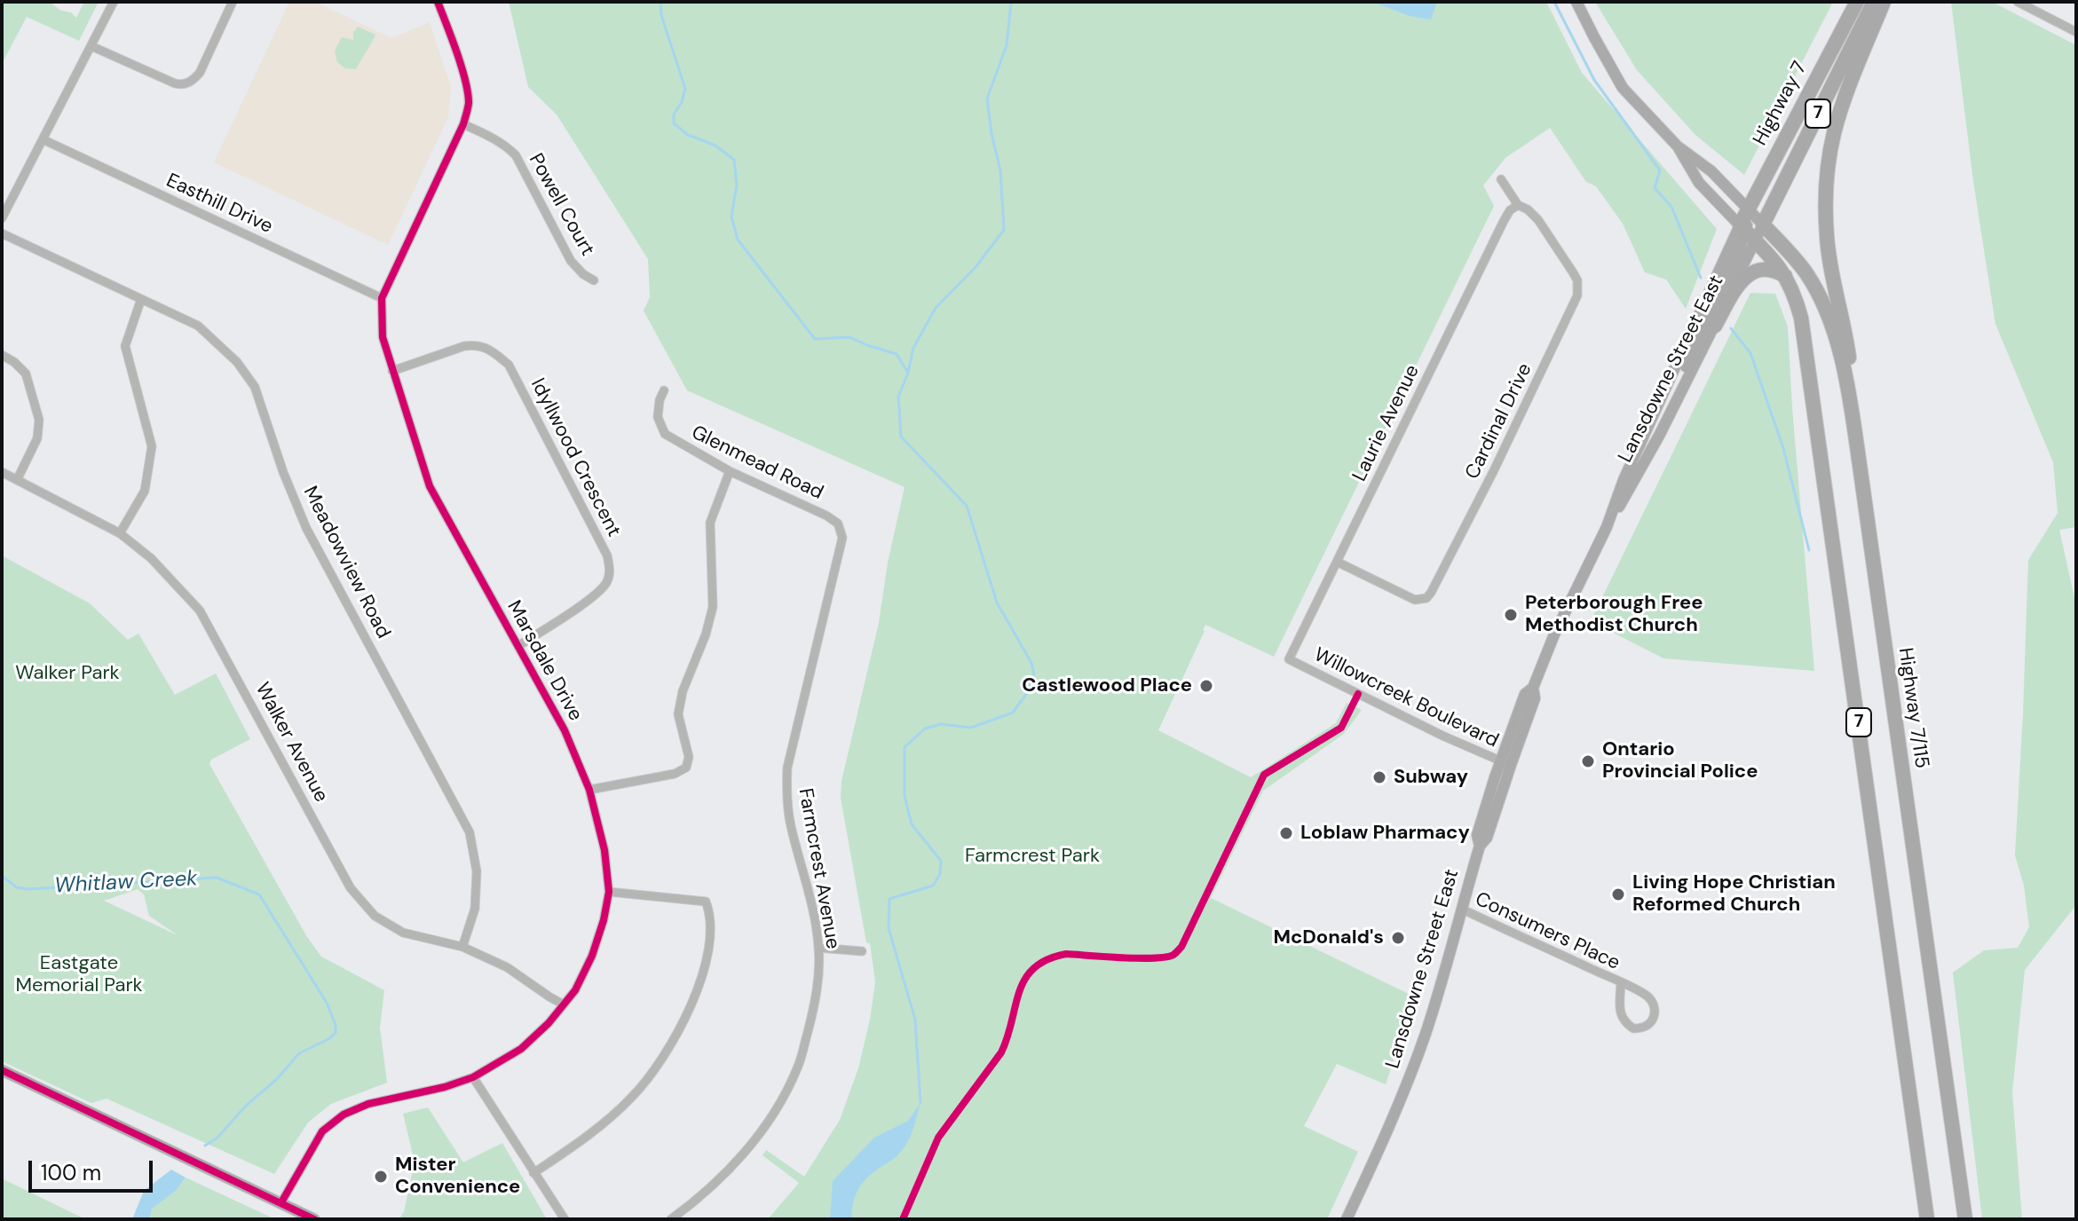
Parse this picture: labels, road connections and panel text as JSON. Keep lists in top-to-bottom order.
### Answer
{
  "streets": {
    "highway": ["Highway 7", "7", "Highway 7/115"],
    "main road": ["Lansdowne Street East"],
    "street": [
      "Easthill Drive",
      "Powell Court",
      "Cardinal Drive",
      "Laurie Avenue",
      "Idyllwood Crescent",
      "Glenmead Road",
      "Meadowview Road",
      "Marsdale Drive",
      "Willowcreek Boulevard",
      "Walker Avenue",
      "Farmcrest Avenue",
      "Consumers Place"
    ]
  },
  "crossings": [
    ["Highway 7", "7"],
    ["Highway 7", "Lansdowne Street East"],
    ["Highway 7", "Highway 7/115"],
    ["7", "Lansdowne Street East"],
    ["Easthill Drive", "Marsdale Drive"],
    ["Powell Court", "Marsdale Drive"],
    ["Lansdowne Street East", "Willowcreek Boulevard"],
    ["Lansdowne Street East", "Highway 7/115"],
    ["Lansdowne Street East", "Consumers Place"],
    ["Cardinal Drive", "Laurie Avenue"],
    ["Laurie Avenue", "Willowcreek Boulevard"],
    ["Idyllwood Crescent", "Marsdale Drive"],
    ["Glenmead Road", "Farmcrest Avenue"],
    ["Meadowview Road", "Walker Avenue"],
    ["Marsdale Drive", "Walker Avenue"]
  ],
  "water": ["Whitlaw Creek"],
  "parks": ["Walker Park", "Farmcrest Park", "Eastgate Memorial Park"],
  "places": [
    "Peterborough Free Methodist Church",
    "Castlewood Place",
    "Ontario Provincial Police",
    "Subway",
    "Loblaw Pharmacy",
    "Living Hope Christian Reformed Church",
    "McDonald's",
    "Mister Convenience"
  ],
  "scale_bar": "100 m"
}
